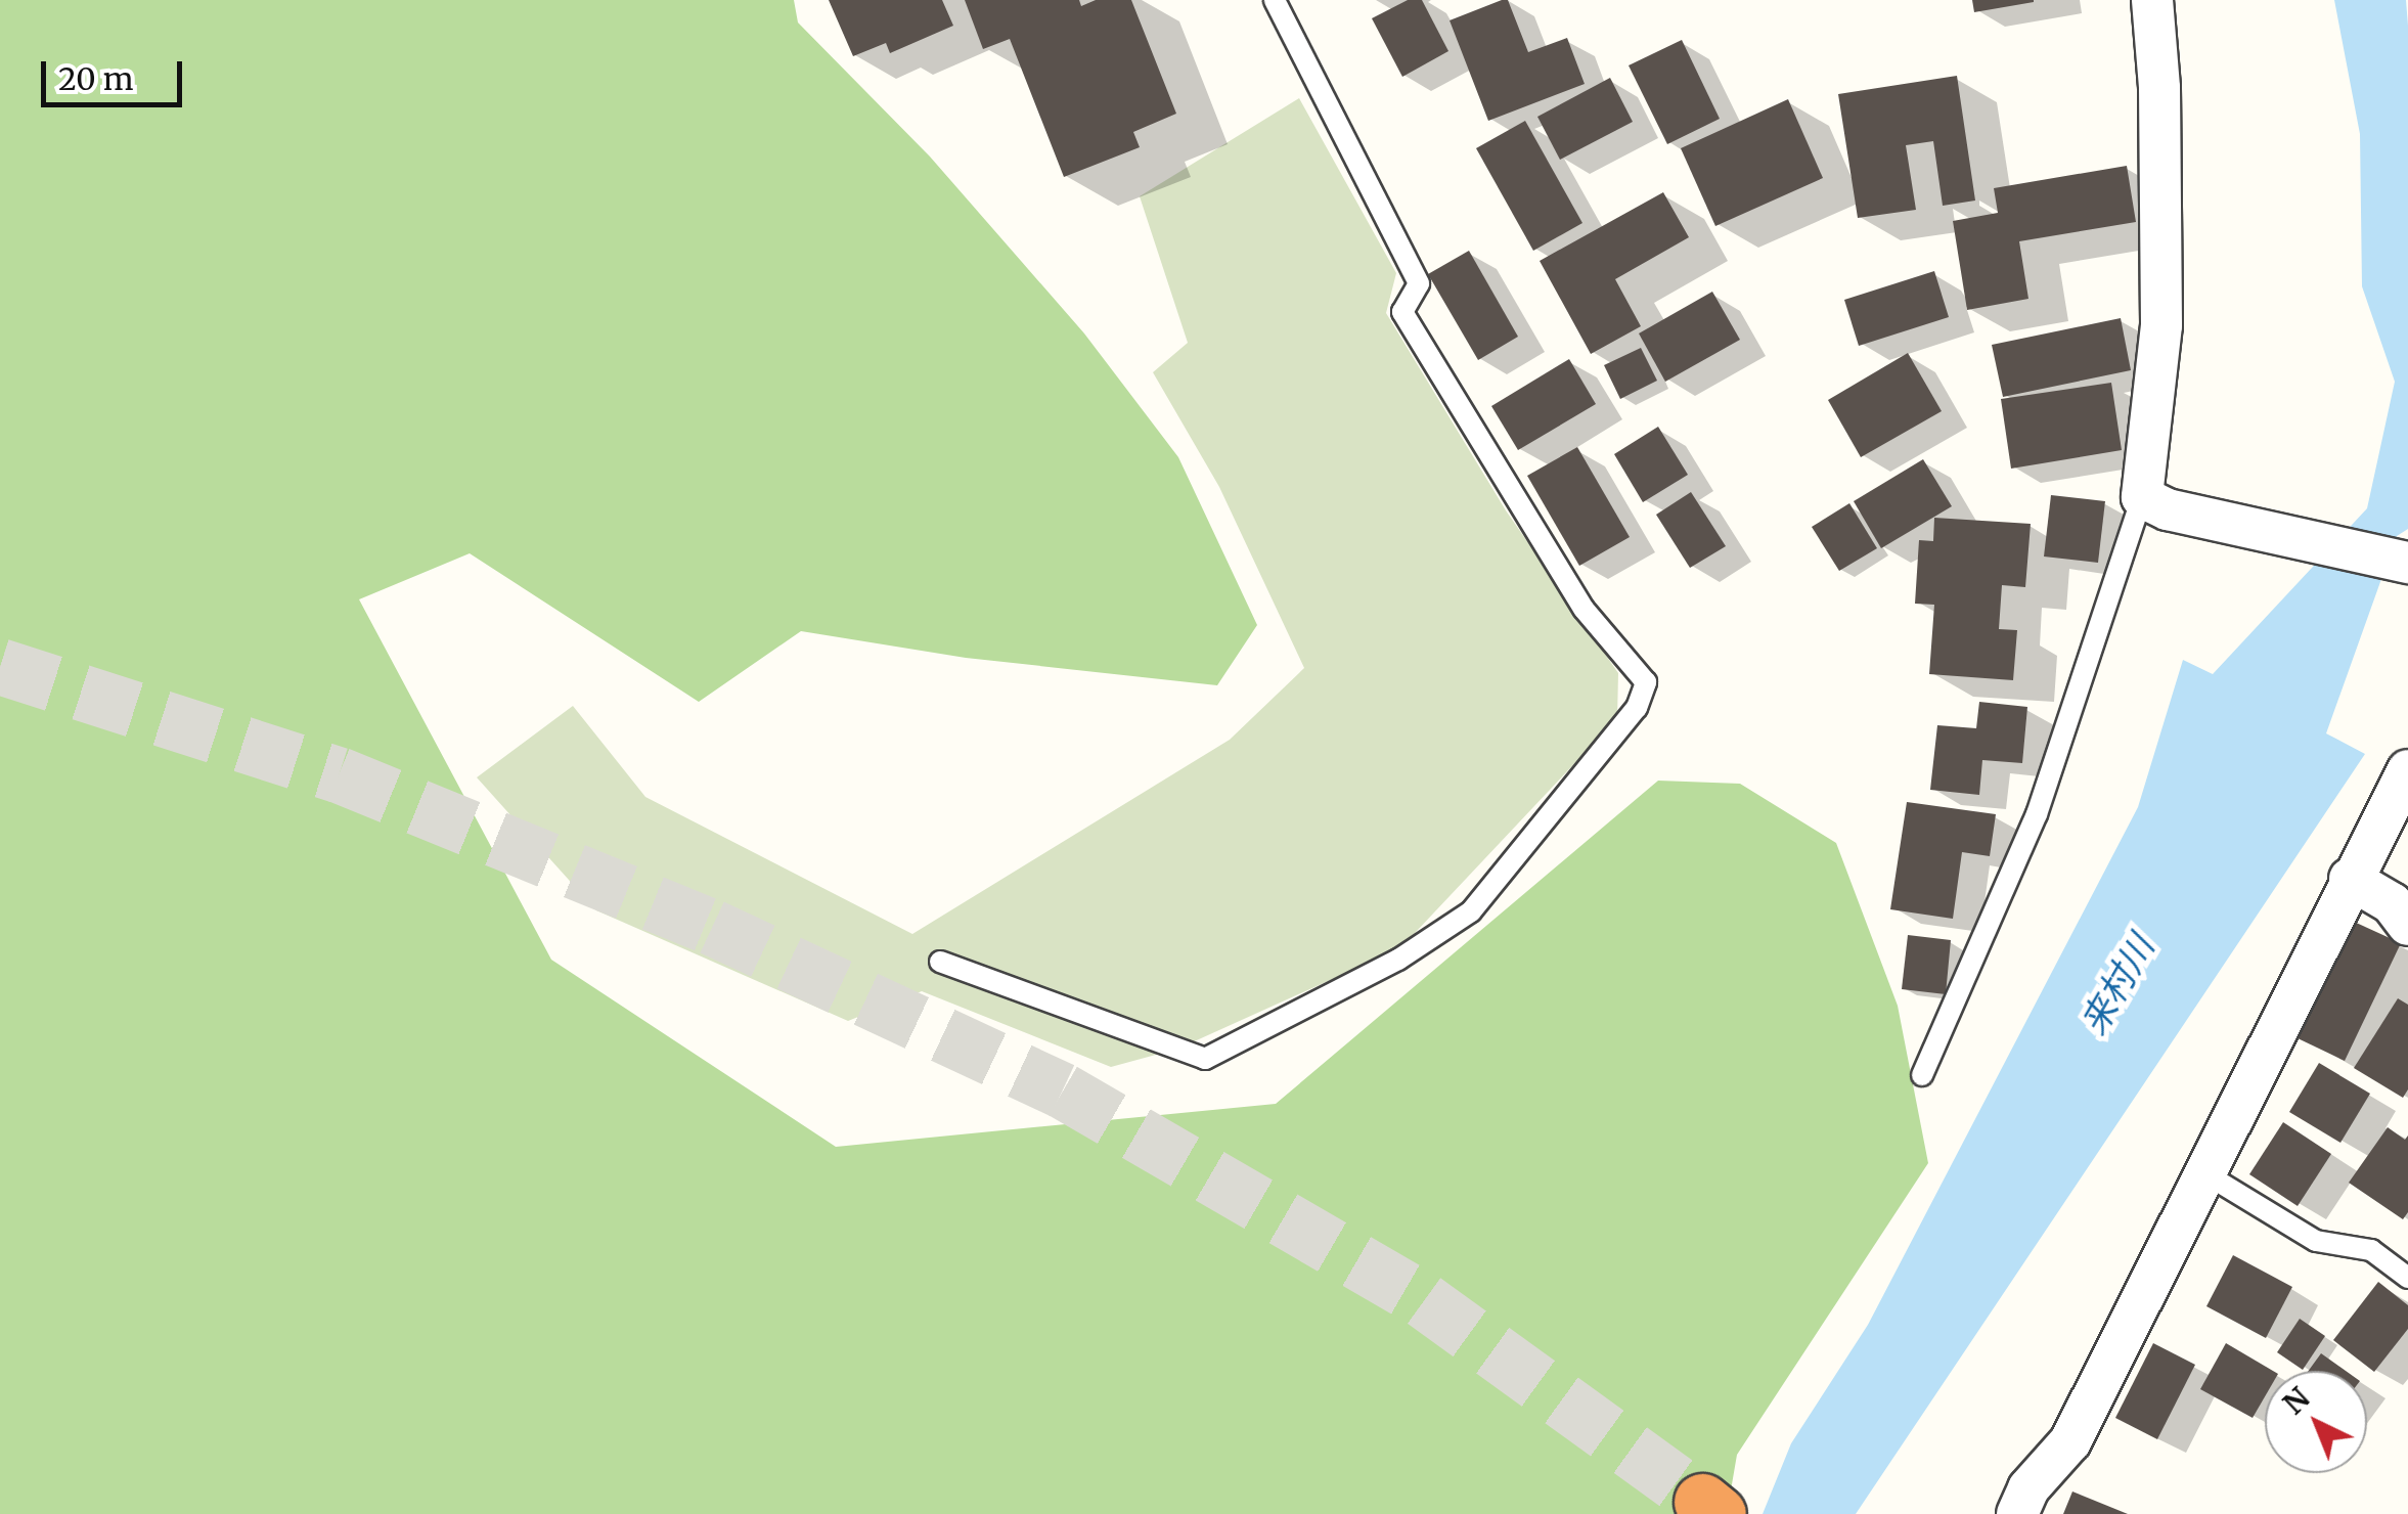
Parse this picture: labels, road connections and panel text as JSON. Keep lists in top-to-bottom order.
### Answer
{
  "water": ["来村川"],
  "scale_bar": "20 m",
  "north": "top left"
}
